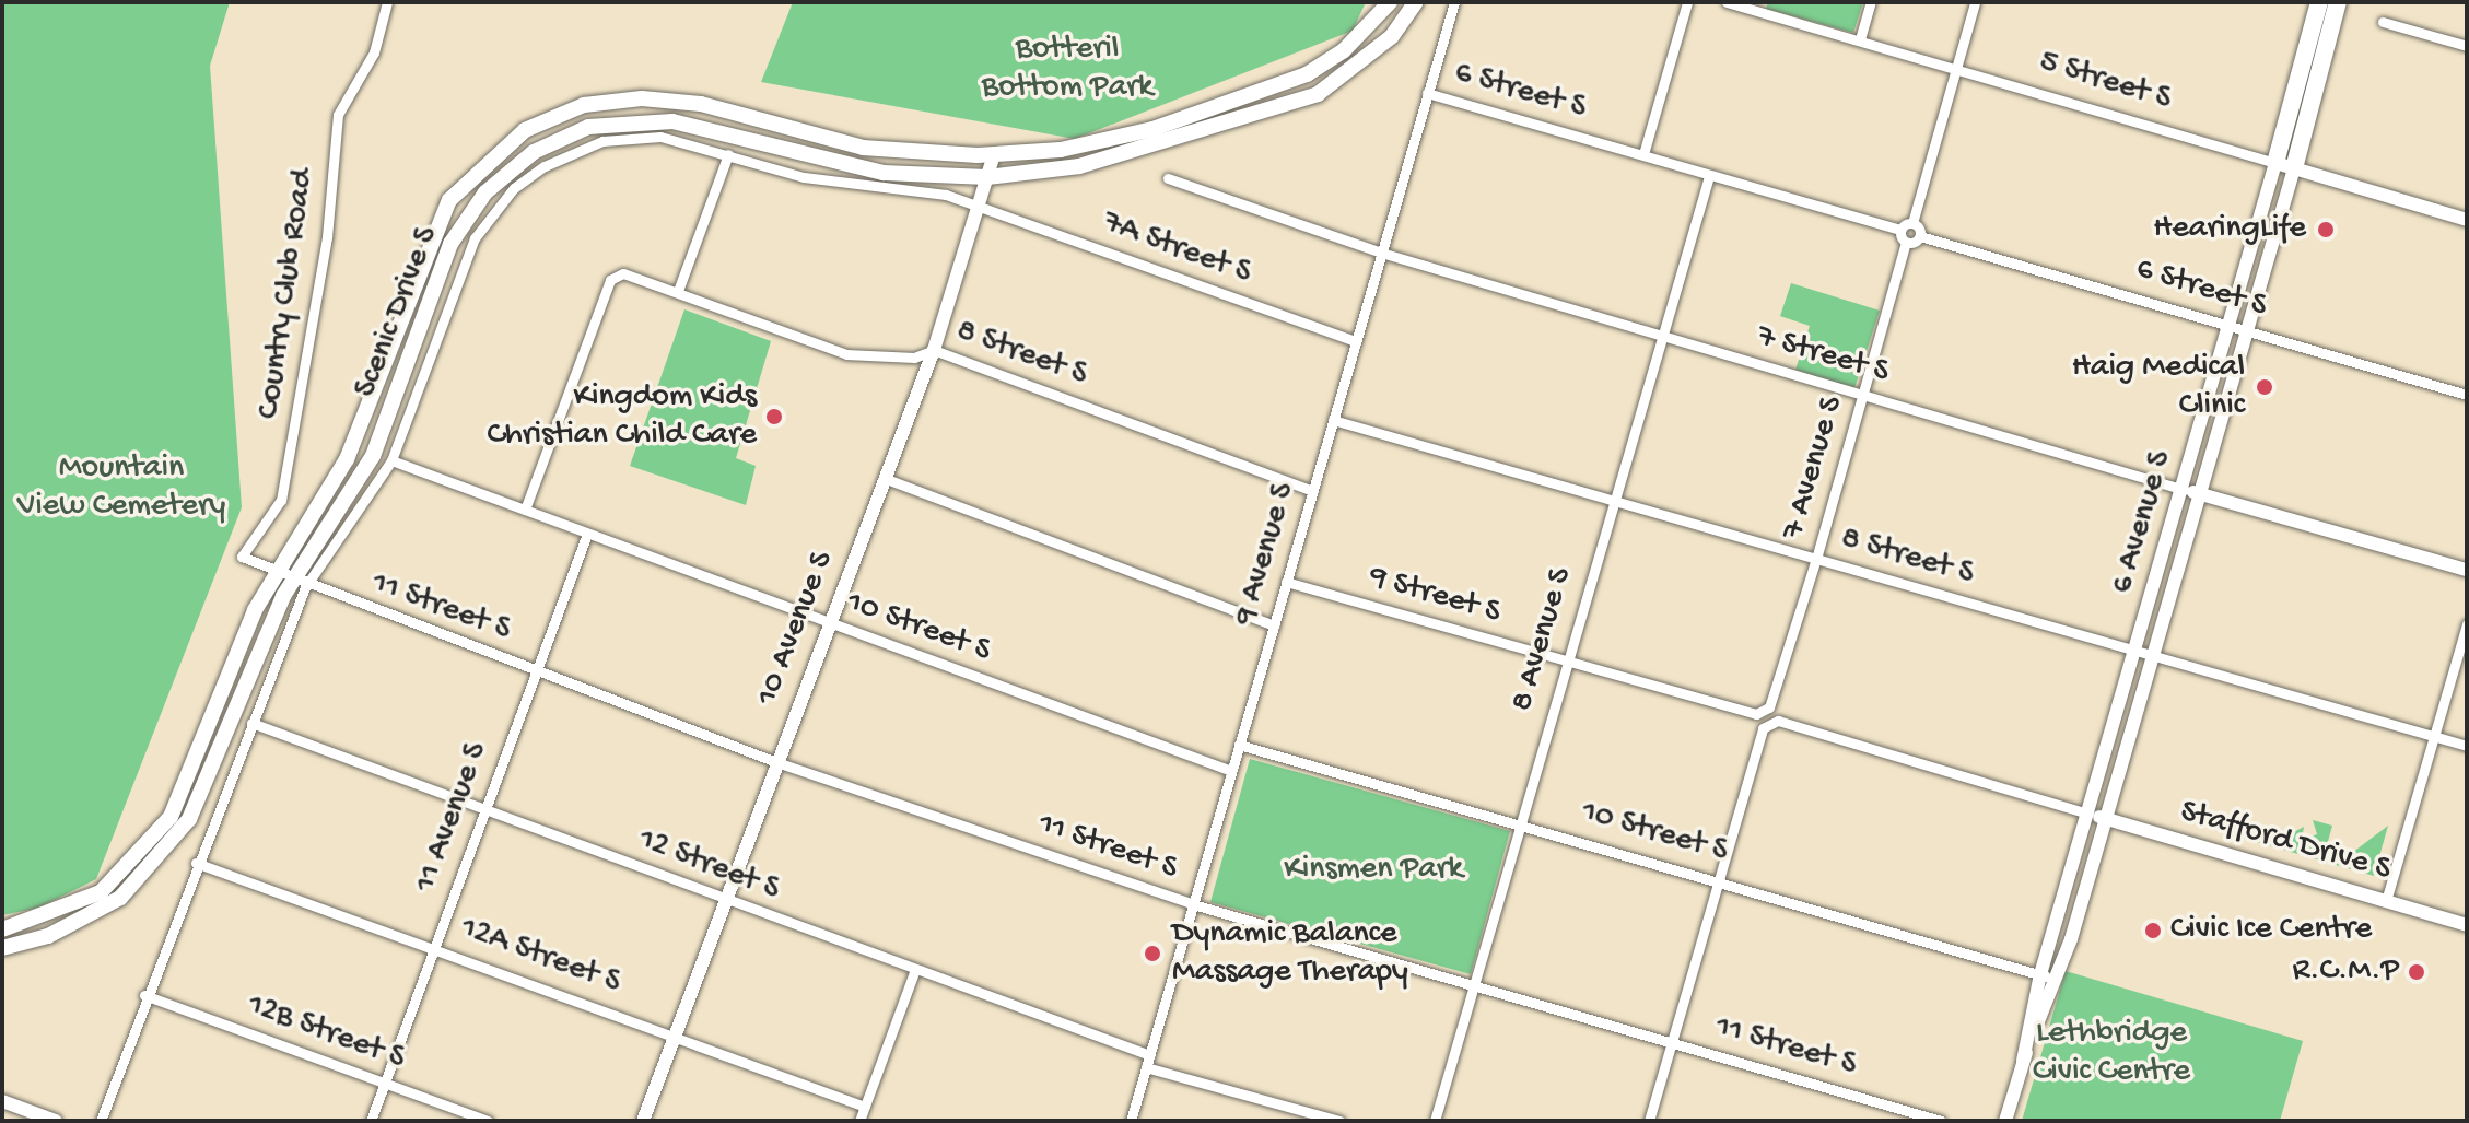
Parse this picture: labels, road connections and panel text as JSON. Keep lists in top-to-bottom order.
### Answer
{
  "streets": {
    "highway": ["6 Avenue S"],
    "main road": [
      "5 Street S",
      "Scenic Drive S",
      "7 Street S",
      "10 Avenue S",
      "Stafford Drive S"
    ],
    "street": [
      "6 Street S",
      "7A Street S",
      "Country Club Road",
      "8 Street S",
      "7 Avenue S",
      "9 Avenue S",
      "9 Street S",
      "11 Street S",
      "10 Street S",
      "8 Avenue S",
      "11 Avenue S",
      "12 Street S",
      "12A Street S",
      "12B Street S"
    ]
  },
  "crossings": [
    ["5 Street S", "6 Avenue S"],
    ["6 Street S", "6 Avenue S"],
    ["6 Street S", "9 Avenue S"],
    ["6 Street S", "8 Avenue S"],
    ["7A Street S", "Scenic Drive S"],
    ["7A Street S", "9 Avenue S"],
    ["7A Street S", "10 Avenue S"],
    ["Country Club Road", "Scenic Drive S"],
    ["Country Club Road", "11 Street S"],
    ["Scenic Drive S", "11 Street S"],
    ["Scenic Drive S", "10 Street S"],
    ["Scenic Drive S", "10 Avenue S"],
    ["Scenic Drive S", "12 Street S"],
    ["Scenic Drive S", "12A Street S"],
    ["Scenic Drive S", "12B Street S"],
    ["8 Street S", "7 Avenue S"],
    ["8 Street S", "6 Avenue S"],
    ["8 Street S", "9 Avenue S"],
    ["8 Street S", "10 Street S"],
    ["8 Street S", "10 Avenue S"],
    ["8 Street S", "8 Avenue S"],
    ["7 Street S", "7 Avenue S"],
    ["7 Street S", "6 Avenue S"],
    ["7 Street S", "9 Avenue S"],
    ["7 Street S", "8 Avenue S"],
    ["7 Avenue S", "9 Street S"],
    ["6 Avenue S", "10 Street S"],
    ["6 Avenue S", "Stafford Drive S"],
    ["9 Avenue S", "9 Street S"],
    ["9 Avenue S", "11 Street S"],
    ["9 Avenue S", "10 Street S"],
    ["9 Avenue S", "12 Street S"],
    ["9 Street S", "8 Avenue S"],
    ["11 Street S", "10 Avenue S"],
    ["11 Street S", "8 Avenue S"],
    ["11 Street S", "11 Avenue S"],
    ["10 Street S", "10 Avenue S"],
    ["10 Street S", "8 Avenue S"],
    ["10 Street S", "11 Avenue S"],
    ["10 Avenue S", "12 Street S"],
    ["10 Avenue S", "12A Street S"],
    ["11 Avenue S", "12 Street S"],
    ["11 Avenue S", "12A Street S"],
    ["11 Avenue S", "12B Street S"]
  ],
  "parks": [
    "Botteril Bottom Park",
    "Mountain View Cemetery",
    "Kinsmen Park",
    "Lethbridge Civic Centre"
  ],
  "places": [
    "HearingLife",
    "Haig Medical Clinic",
    "Kingdom Kids Christian Child Care",
    "Civic Ice Centre",
    "Dynamic Balance Massage Therapy",
    "R.C.M.P"
  ]
}
